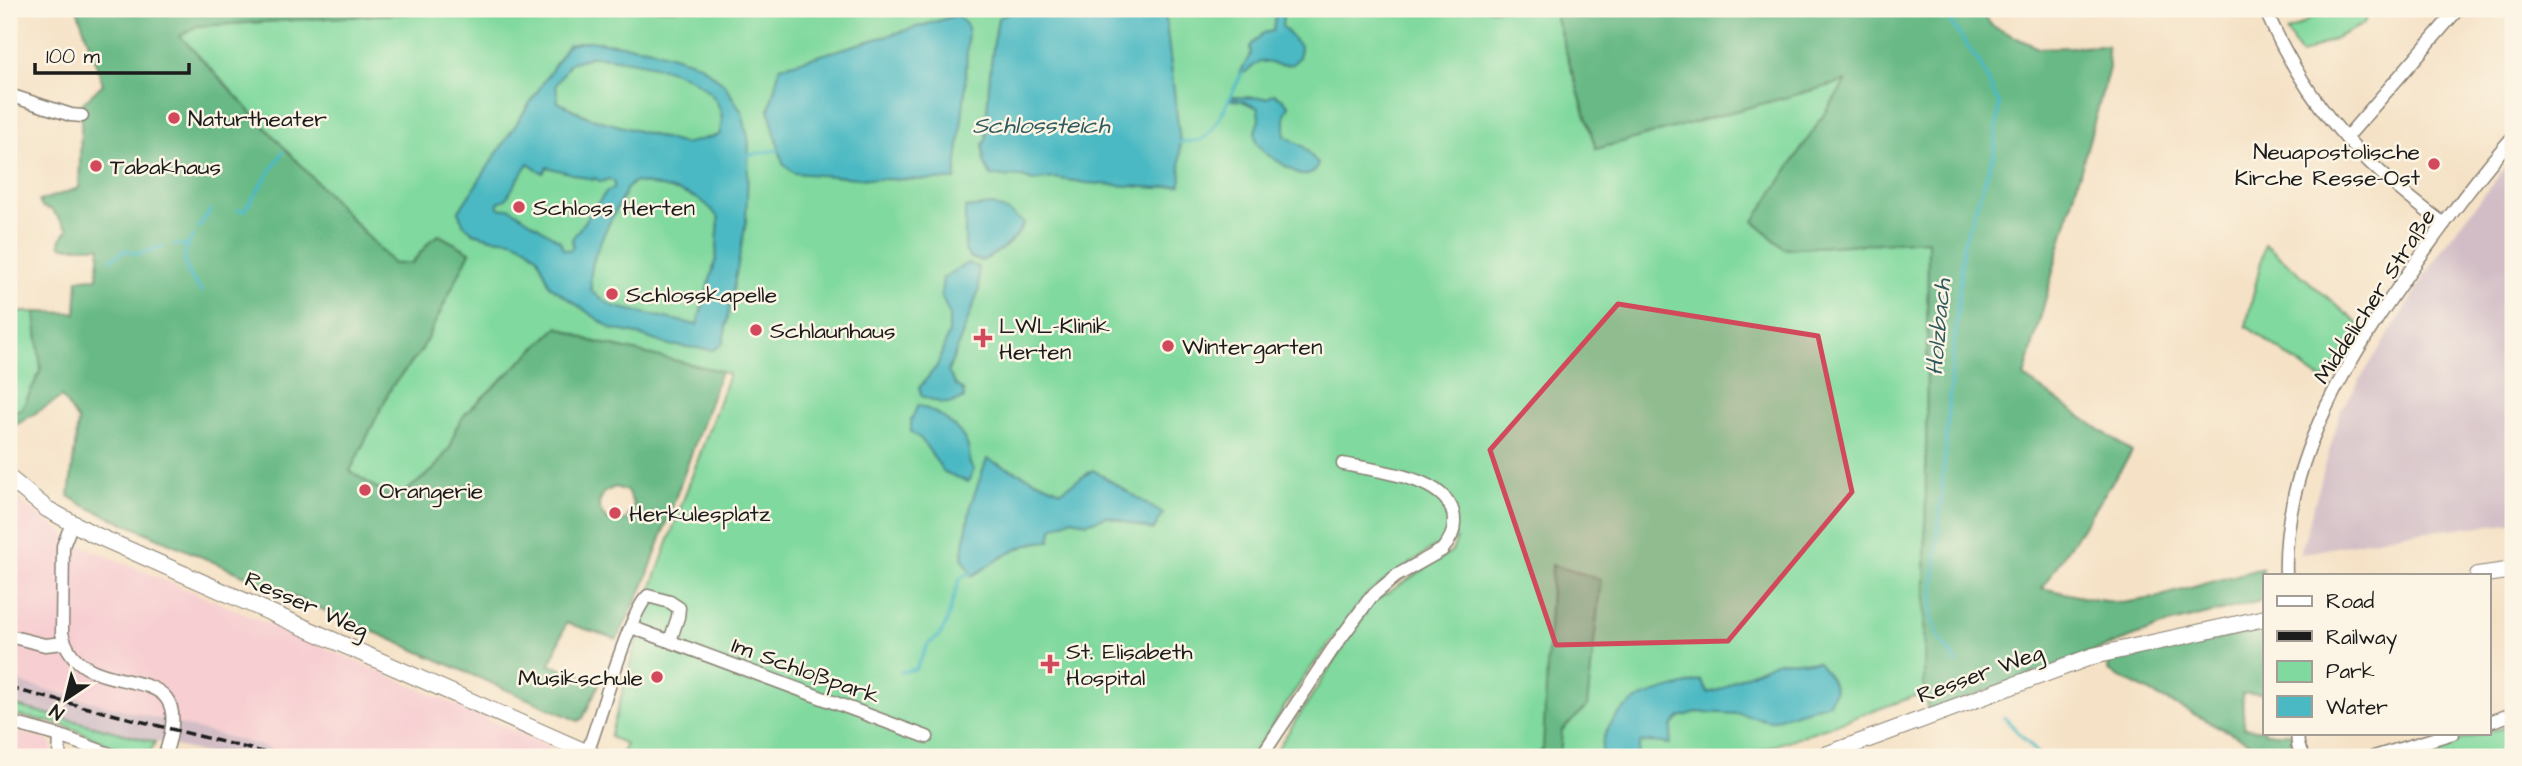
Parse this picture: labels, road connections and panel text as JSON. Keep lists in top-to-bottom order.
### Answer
{
  "streets": {
    "main road": ["Resser Weg"],
    "street": ["Middelicher Straße", "Im Schloßpark"]
  },
  "water": ["Schlossteich", "Holzbach"],
  "places": {
    "other": [
      "Naturtheater",
      "Neuapostolische Kirche Resse-Ost",
      "Tabakhaus",
      "Schloss Herten",
      "Schlosskapelle",
      "Schlaunhaus",
      "Wintergarten",
      "Orangerie",
      "Herkulesplatz",
      "Musikschule"
    ],
    "health": ["LWL-Klinik Herten", "St. Elisabeth Hospital"]
  },
  "legend": [
    "Road",
    "Railway",
    "Park",
    "Water"
  ],
  "scale_bar": "100 m",
  "north": "bottom left"
}
